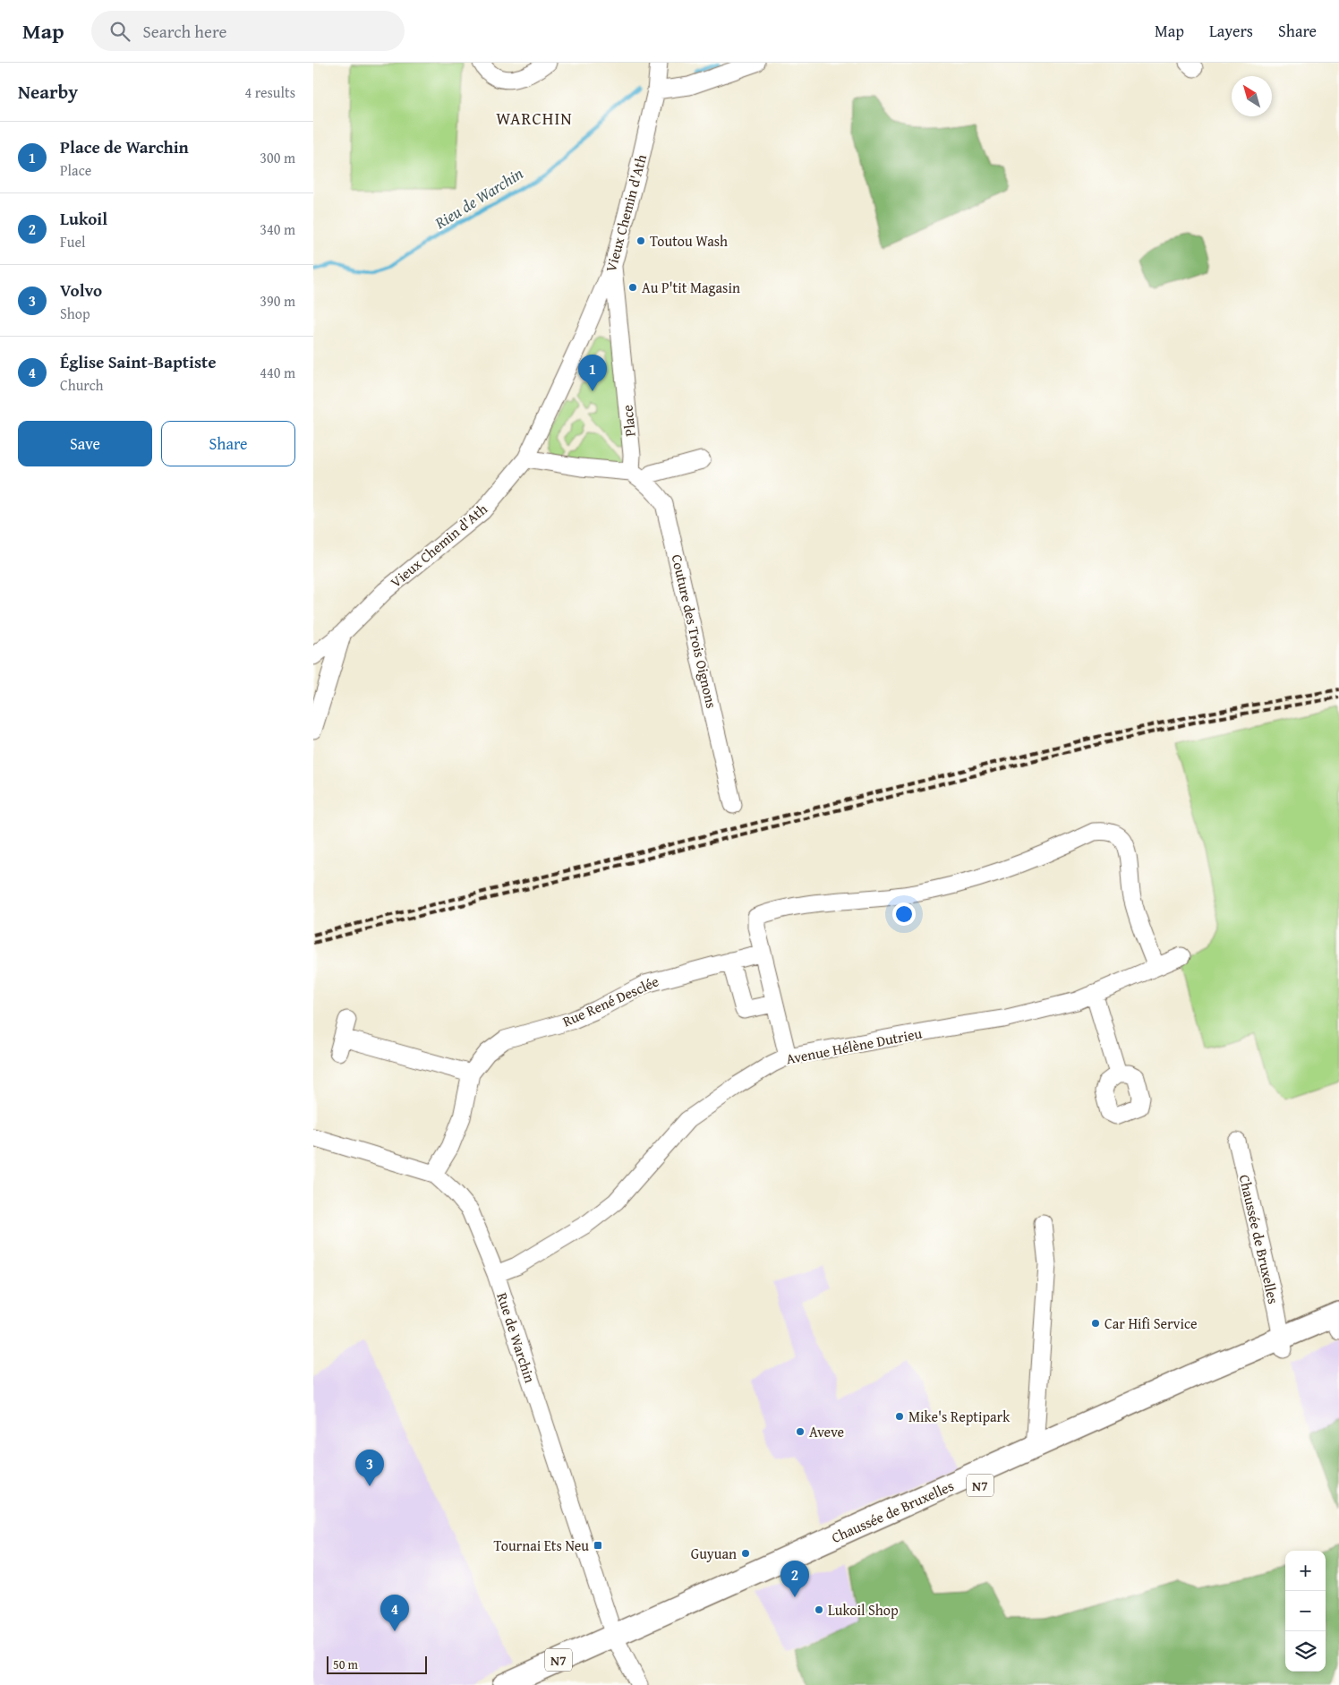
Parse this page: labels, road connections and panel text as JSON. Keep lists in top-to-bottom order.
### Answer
{
  "streets": {
    "main road": ["Chaussée de Bruxelles", "N7"],
    "street": [
      "Vieux Chemin d'Ath",
      "Place",
      "Couture des Trois Oignons",
      "Rue René Desclée",
      "Avenue Hélène Dutrieu",
      "Rue de Warchin"
    ]
  },
  "crossings": [
    ["Vieux Chemin d'Ath", "Place"],
    ["Place", "Couture des Trois Oignons"],
    ["Rue René Desclée", "Rue de Warchin"],
    ["Avenue Hélène Dutrieu", "Rue de Warchin"],
    ["Chaussée de Bruxelles", "Rue de Warchin"]
  ],
  "districts": ["WARCHIN"],
  "water": ["Rieu de Warchin"],
  "places": {
    "other": [
      "Toutou Wash",
      "Au P'tit Magasin",
      "Car Hifi Service",
      "Mike's Reptipark",
      "Aveve",
      "Guyuan",
      "Lukoil Shop"
    ],
    "transit": ["Tournai Ets Neu"]
  },
  "scale_bar": "50 m",
  "north": "top left",
  "page": {
    "header": "Map",
    "search": "Search here",
    "nav": ["Map", "Layers", "Share"],
    "heading": ["Nearby", "4 results"],
    "list": [
      {
        "mark": "1",
        "name": "Place de Warchin",
        "note": "Place",
        "value": "300 m"
      },
      {
        "mark": "2",
        "name": "Lukoil",
        "note": "Fuel",
        "value": "340 m"
      },
      {
        "mark": "3",
        "name": "Volvo",
        "note": "Shop",
        "value": "390 m"
      },
      {
        "mark": "4",
        "name": "Église Saint-Baptiste",
        "note": "Church",
        "value": "440 m"
      }
    ],
    "pins": [
      "1",
      "3",
      "2",
      "4"
    ],
    "buttons": ["Save", "Share"],
    "map_buttons": ["+", "−"],
    "scale": "50 m"
  }
}
